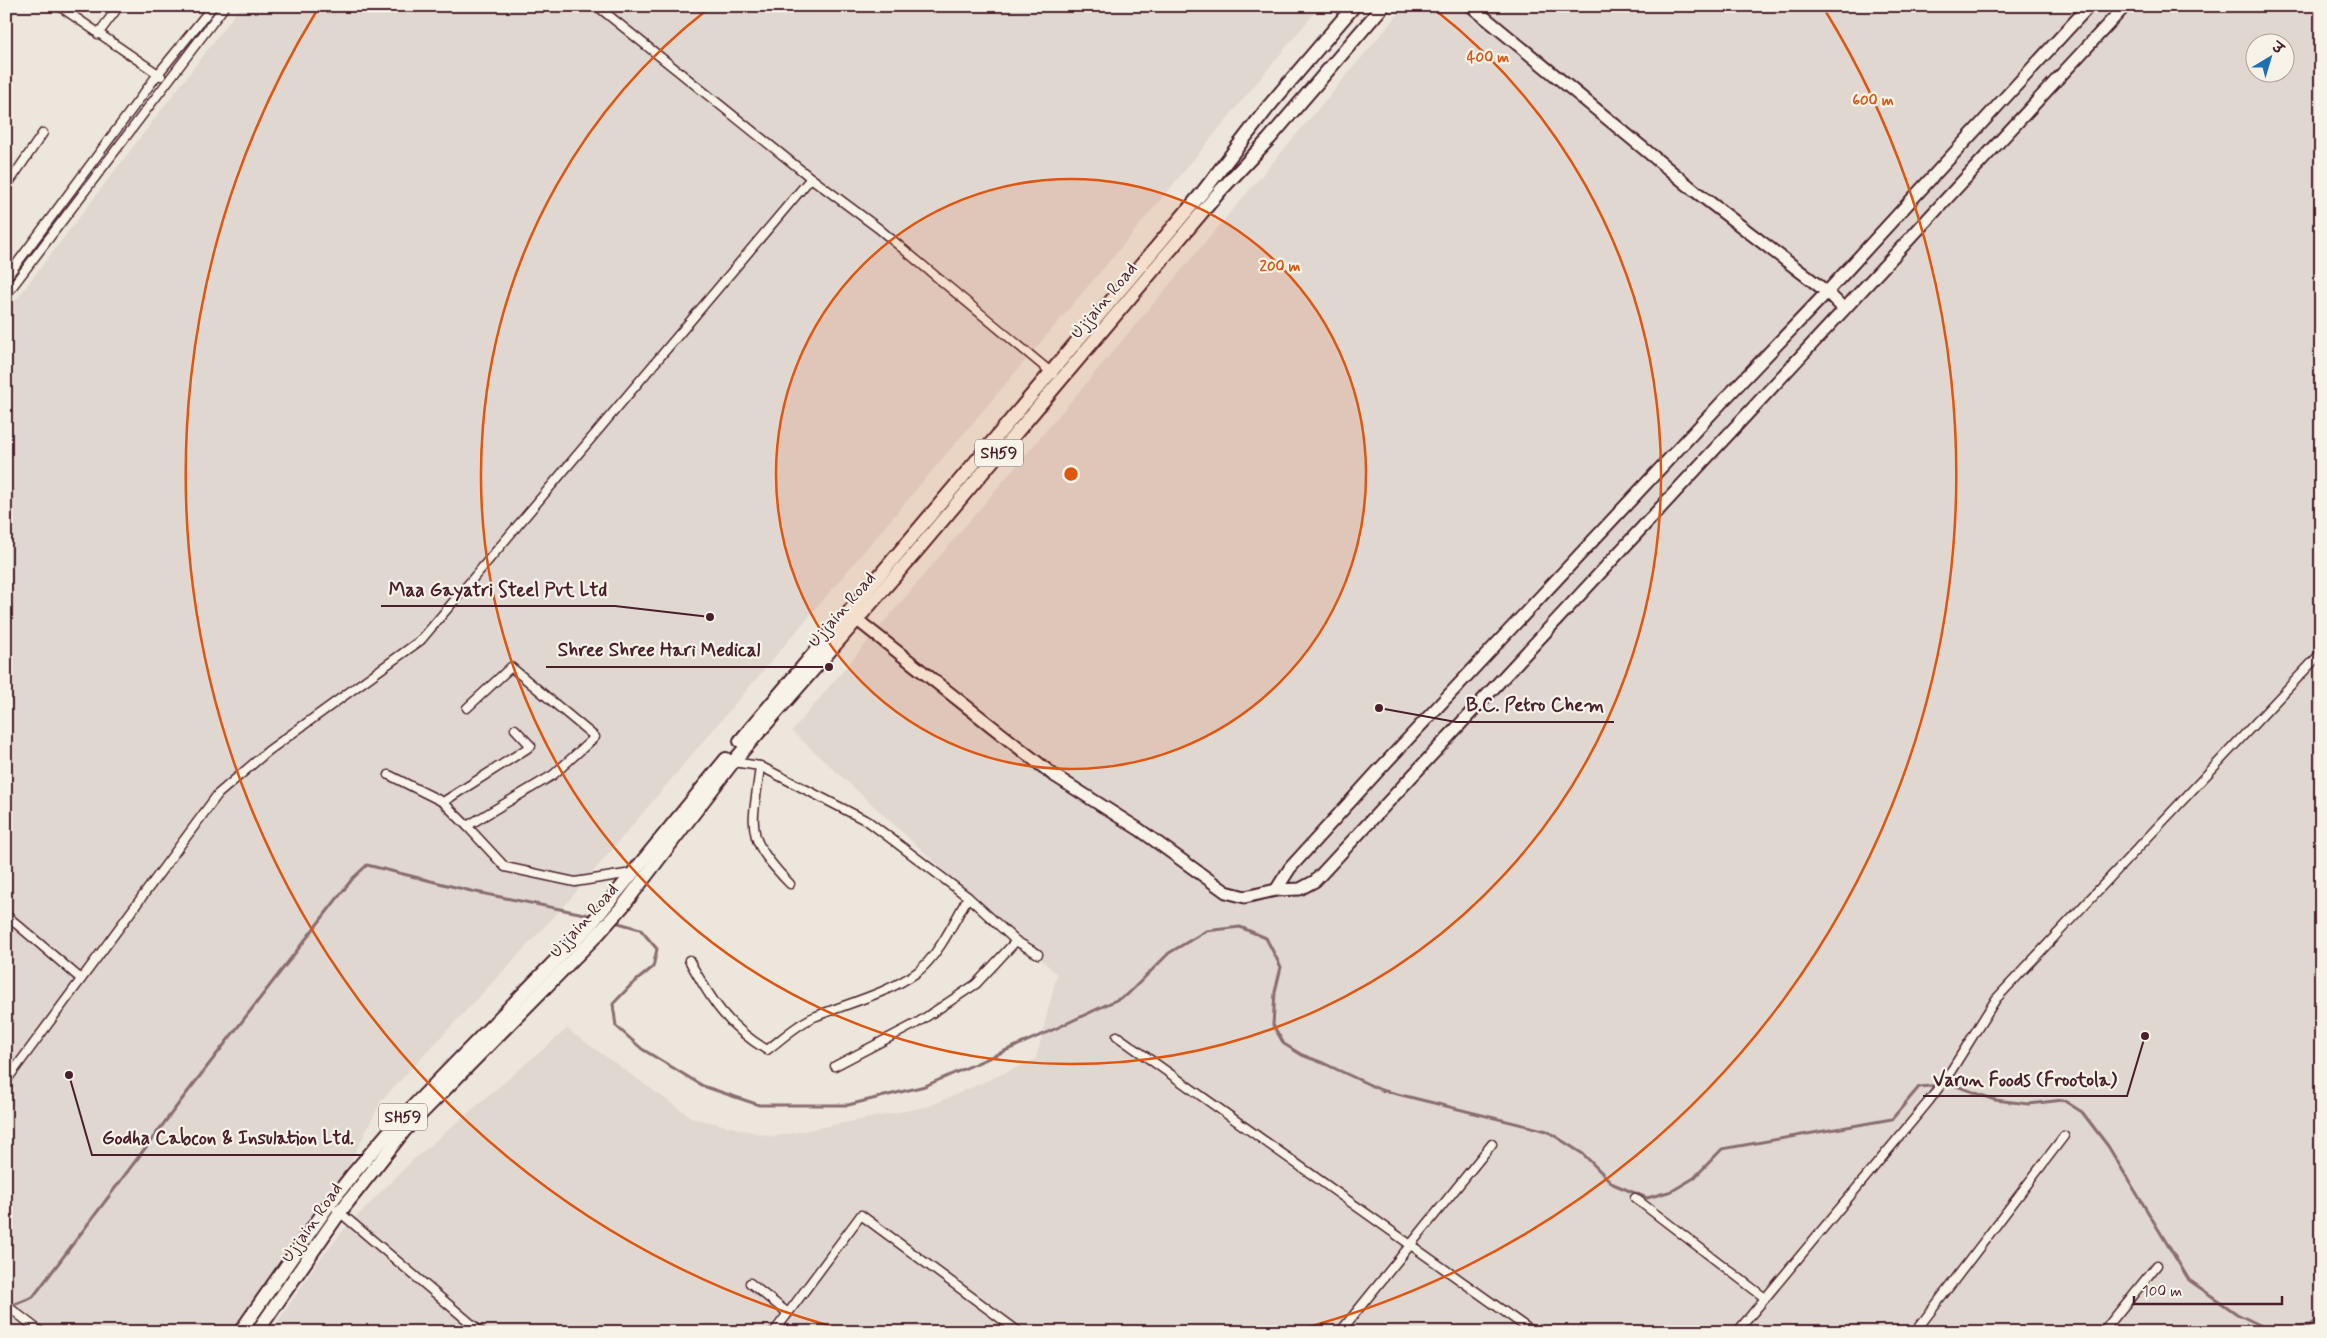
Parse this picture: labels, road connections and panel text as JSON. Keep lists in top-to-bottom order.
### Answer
{
  "streets": {
    "main road": ["Ujjain Road", "SH59"]
  },
  "places": [
    "Maa Gayatri Steel Pvt Ltd",
    "Shree Shree Hari Medical",
    "B.C. Petro Chem",
    "Varun Foods (Frootola)",
    "Godha Cabcon & Insulation Ltd."
  ],
  "scale_bar": "100 m",
  "north": "top right",
  "rings": ["400 m", "600 m", "200 m"]
}
